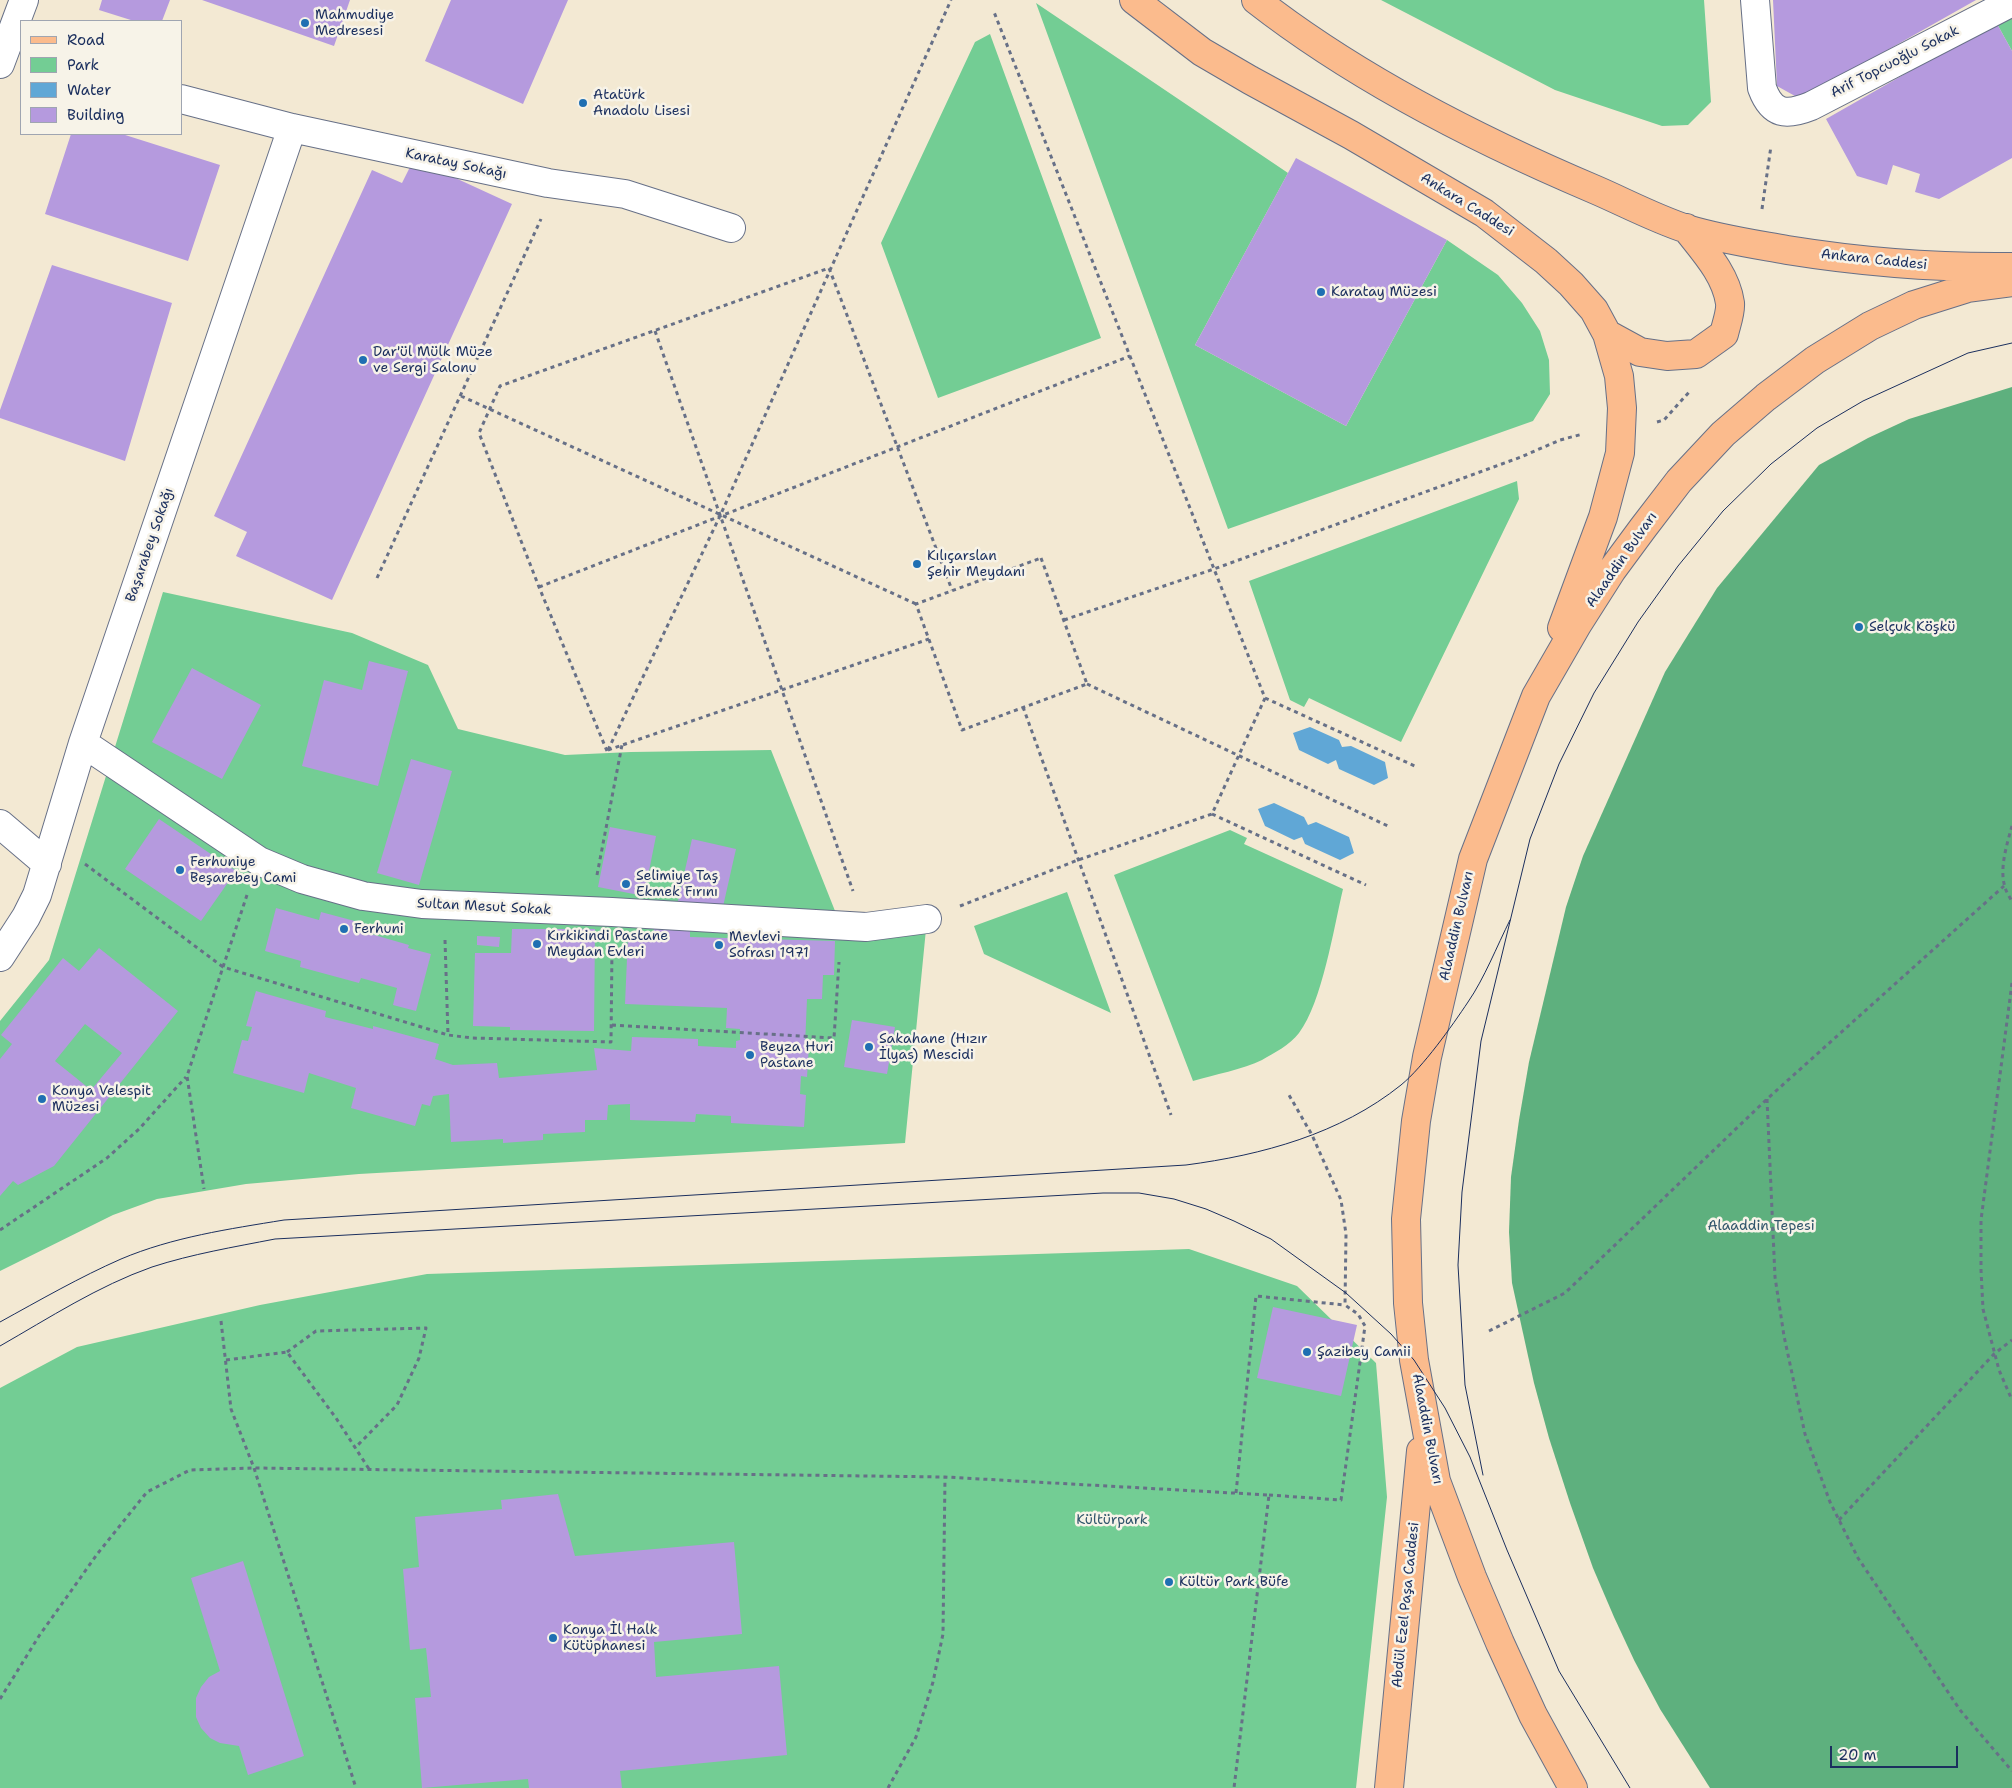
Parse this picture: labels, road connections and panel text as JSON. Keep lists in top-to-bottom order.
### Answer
{
  "streets": {
    "main road": ["Ankara Caddesi", "Alaaddin Bulvarı", "Abdül Ezel Paşa Caddesi"],
    "street": [
      "Arif Topcuoğlu Sokak",
      "Karatay Sokağı",
      "Başarabey Sokağı",
      "Sultan Mesut Sokak"
    ]
  },
  "crossings": [
    ["Karatay Sokağı", "Başarabey Sokağı"],
    ["Ankara Caddesi", "Alaaddin Bulvarı"],
    ["Başarabey Sokağı", "Sultan Mesut Sokak"],
    ["Alaaddin Bulvarı", "Abdül Ezel Paşa Caddesi"]
  ],
  "parks": ["Alaaddin Tepesi", "Kültürpark"],
  "places": [
    "Mahmudiye Medresesi",
    "Atatürk Anadolu Lisesi",
    "Karatay Müzesi",
    "Dar'ül Mülk Müze ve Sergi Salonu",
    "Kılıçarslan Şehir Meydanı",
    "Selçuk Köşkü",
    "Ferhuniye Beşarebey Cami",
    "Selimiye Taş Ekmek Fırını",
    "Ferhuni",
    "Kırkikindi Pastane Meydan Evleri",
    "Mevlevi Sofrası 1971",
    "Sakahane (Hızır İlyas) Mescidi",
    "Beyza Huri Pastane",
    "Konya Velespit Müzesi",
    "Şazibey Camii",
    "Kültür Park Büfe",
    "Konya İl Halk Kütüphanesi"
  ],
  "legend": [
    "Road",
    "Park",
    "Water",
    "Building"
  ],
  "scale_bar": "20 m"
}
